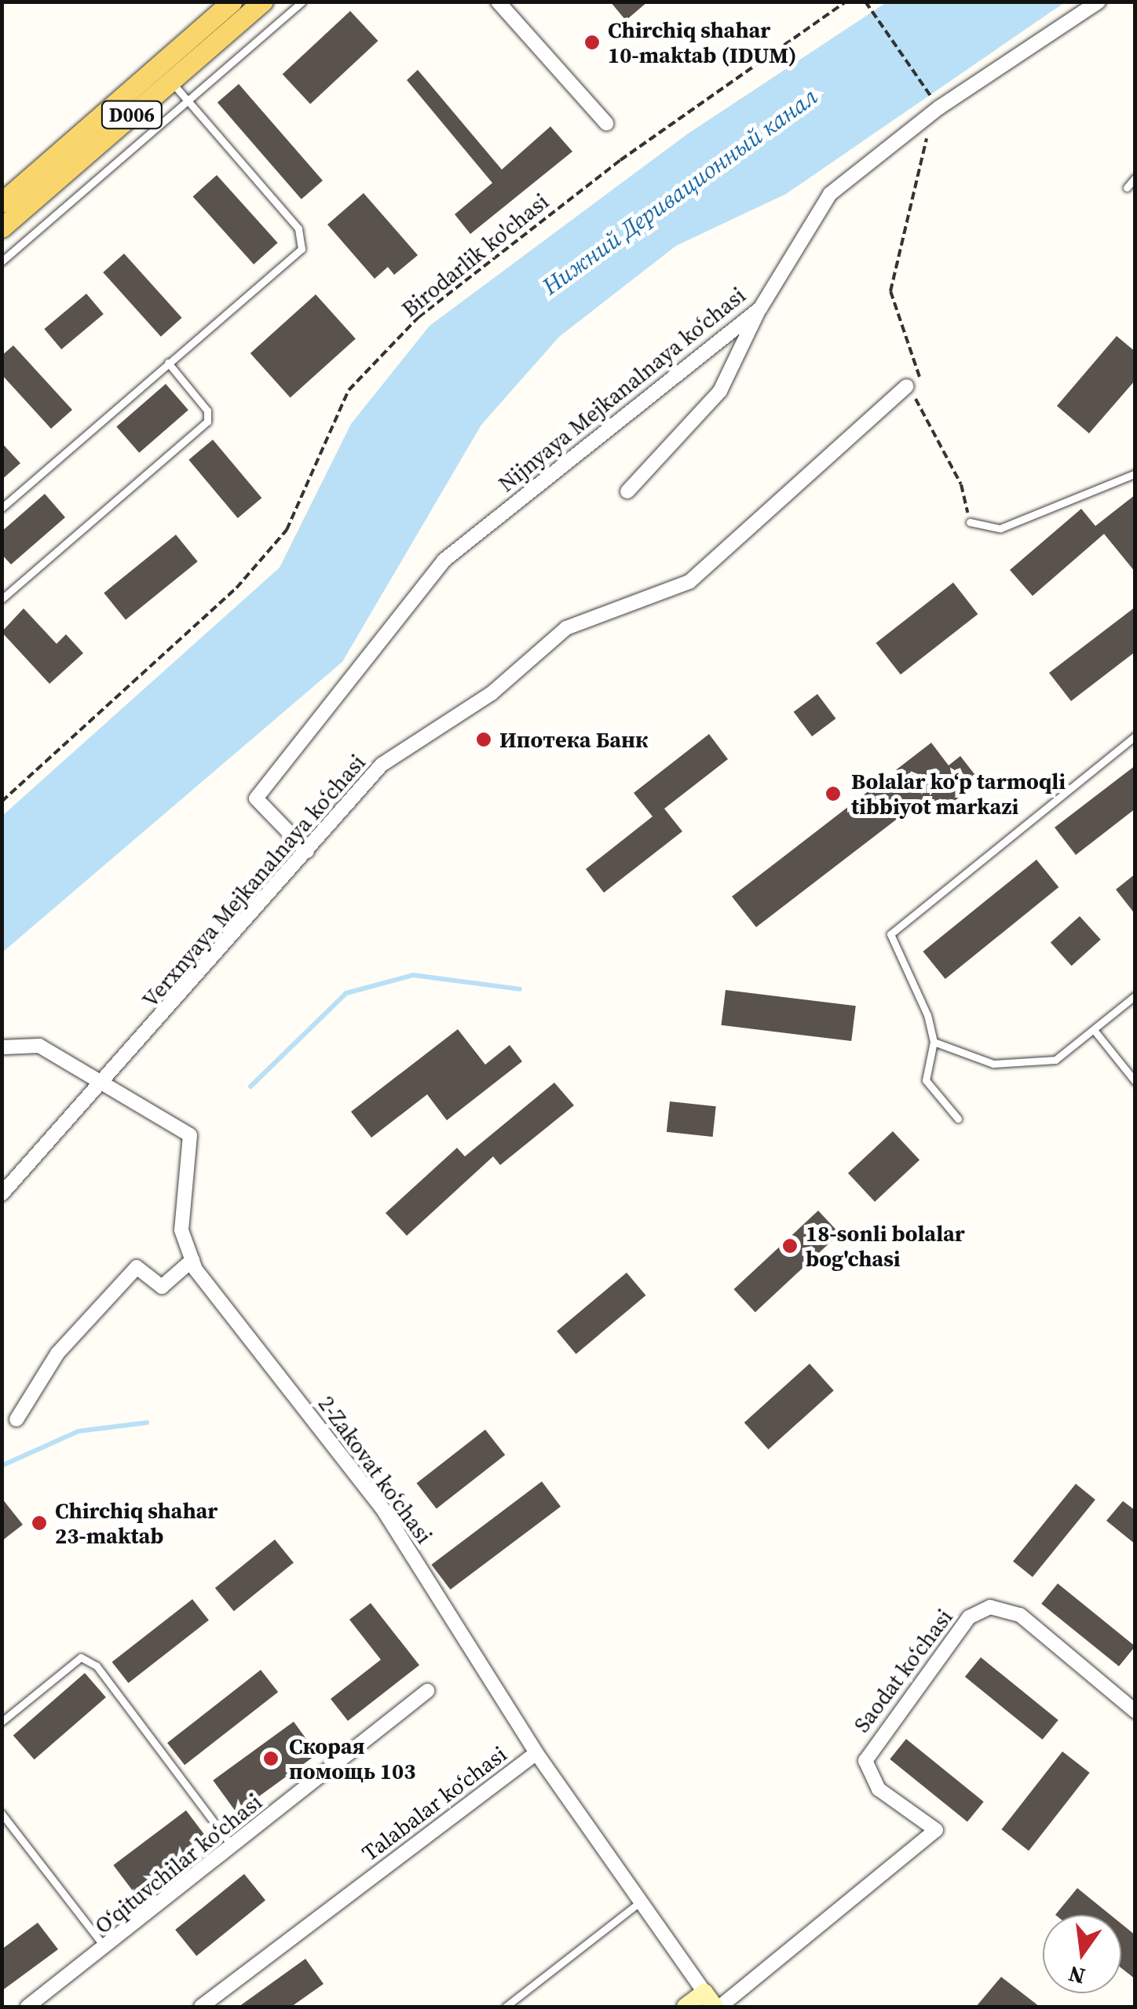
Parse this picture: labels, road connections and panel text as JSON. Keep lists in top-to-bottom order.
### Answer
{
  "streets": {
    "main road": ["D006"],
    "street": [
      "Nijnyaya Mejkanalnaya ko‘chasi",
      "Verxnyaya Mejkanalnaya ko‘chasi",
      "2-Zakovat ko‘chasi",
      "Saodat ko‘chasi",
      "Talabalar ko‘chasi",
      "O‘qituvchilar ko‘chasi"
    ],
    "path": ["Birodarlik ko'chasi"]
  },
  "crossings": [
    ["Nijnyaya Mejkanalnaya ko‘chasi", "Verxnyaya Mejkanalnaya ko‘chasi"],
    ["Verxnyaya Mejkanalnaya ko‘chasi", "2-Zakovat ko‘chasi"],
    ["2-Zakovat ko‘chasi", "Talabalar ko‘chasi"]
  ],
  "water": ["Нижний Деривационный канал"],
  "places": [
    "Chirchiq shahar 10-maktab (IDUM)",
    "Ипотека Банк",
    "Bolalar ko‘p tarmoqli tibbiyot markazi",
    "18-sonli bolalar bog'chasi",
    "Chirchiq shahar 23-maktab",
    "Скорая помощь 103"
  ],
  "north": "bottom"
}
